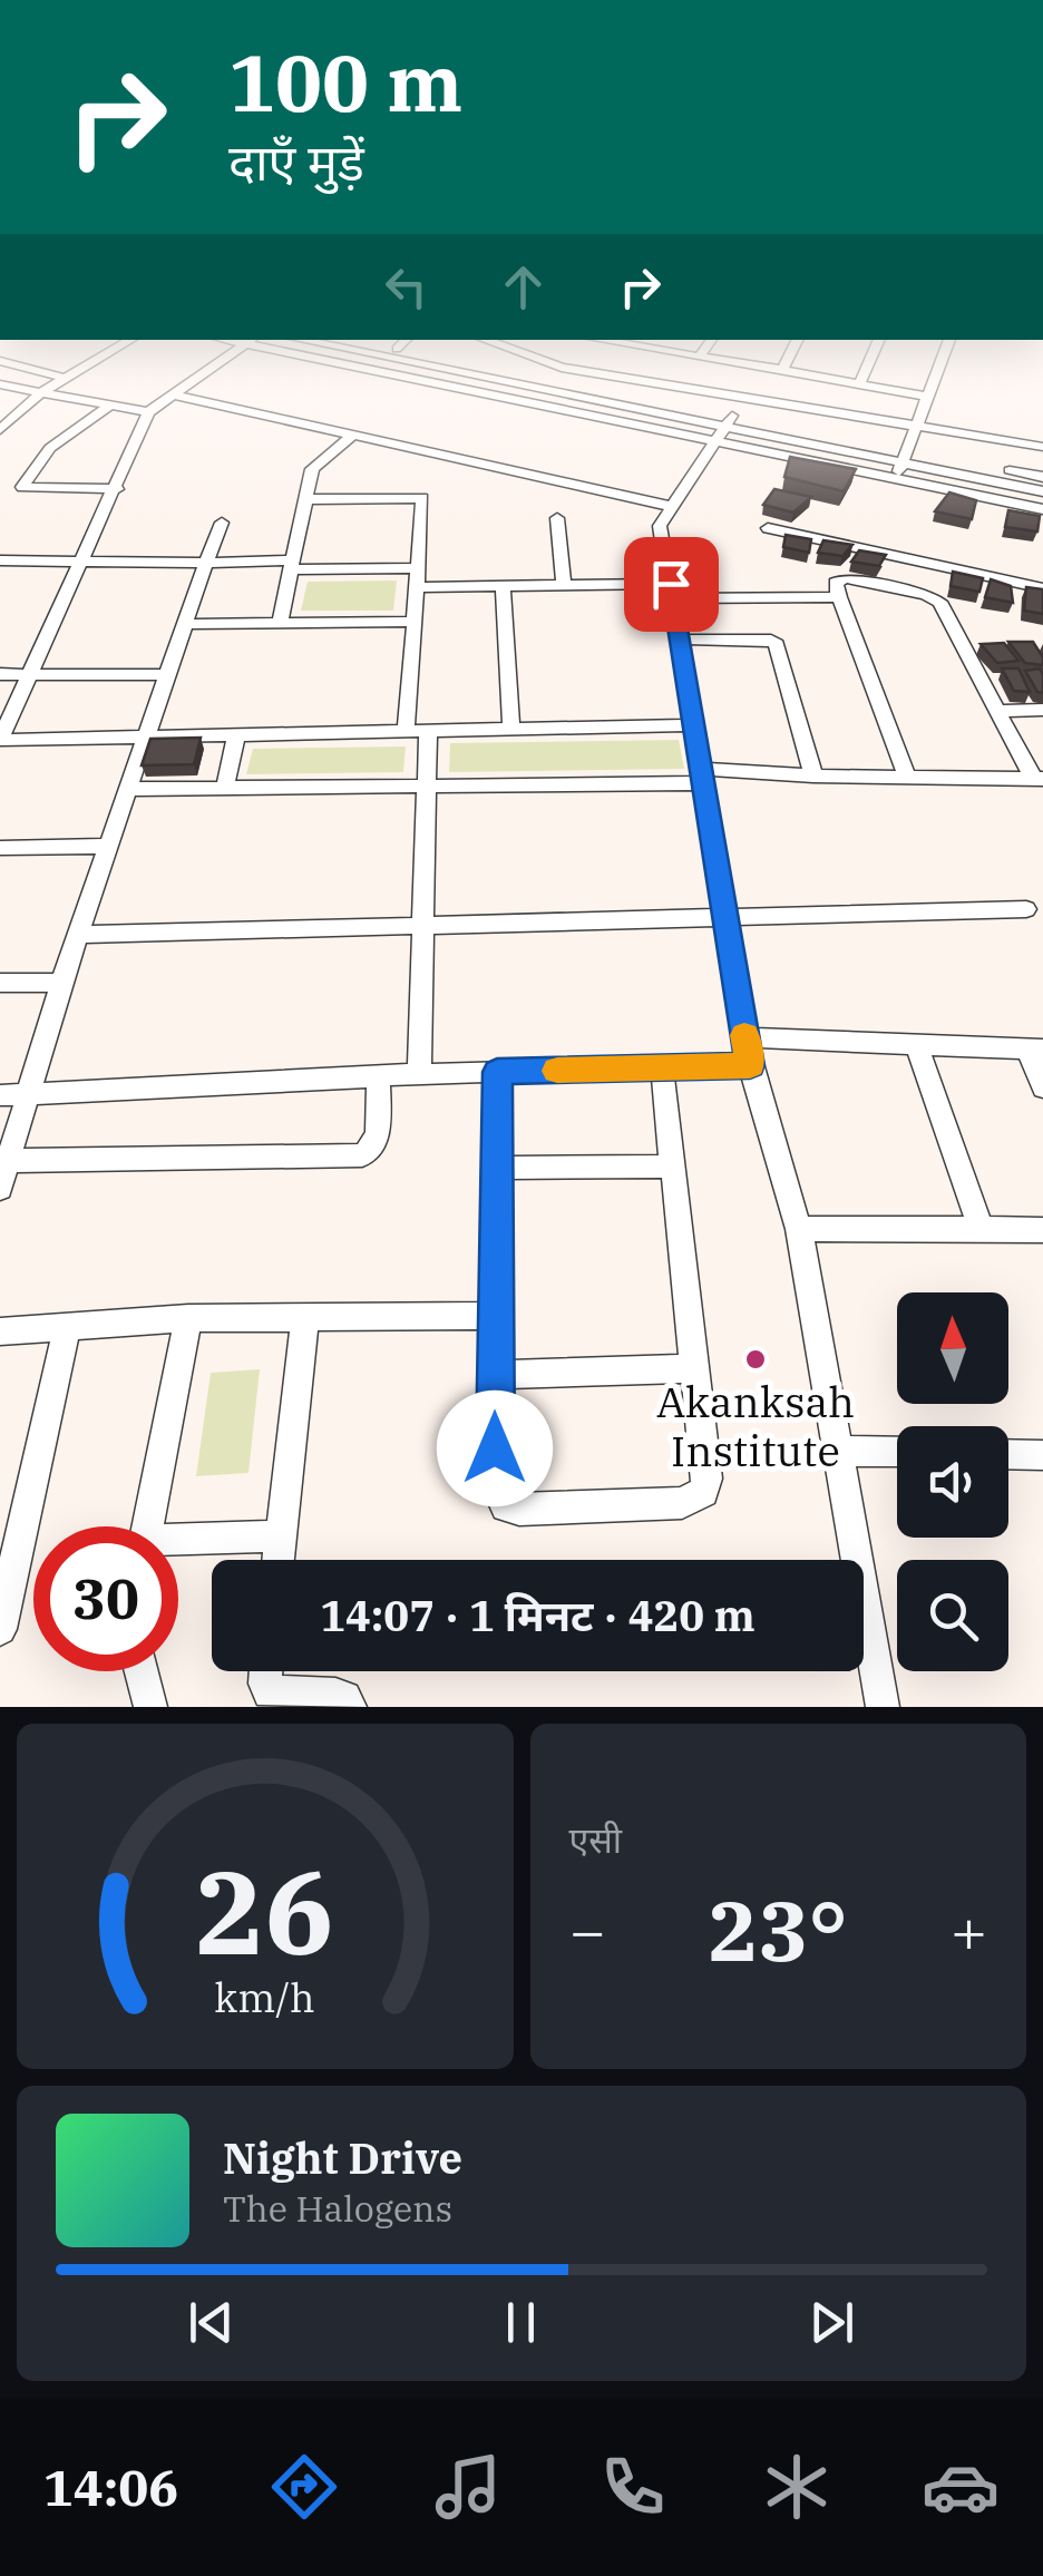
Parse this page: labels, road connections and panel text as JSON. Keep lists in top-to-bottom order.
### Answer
{
  "places": ["Akanksah Institute"],
  "north": "top",
  "page": {
    "turn": ["100 m", "दाएँ मुड़ें"],
    "limit": "30",
    "trip": "14:07 · 1 मिनट · 420 m",
    "tile": "एसी",
    "heat": ["−", "23°", "+"],
    "song": ["Night Drive", "The Halogens"],
    "tabs": "14:06",
    "gauge": ["26", "km/h"]
  }
}
